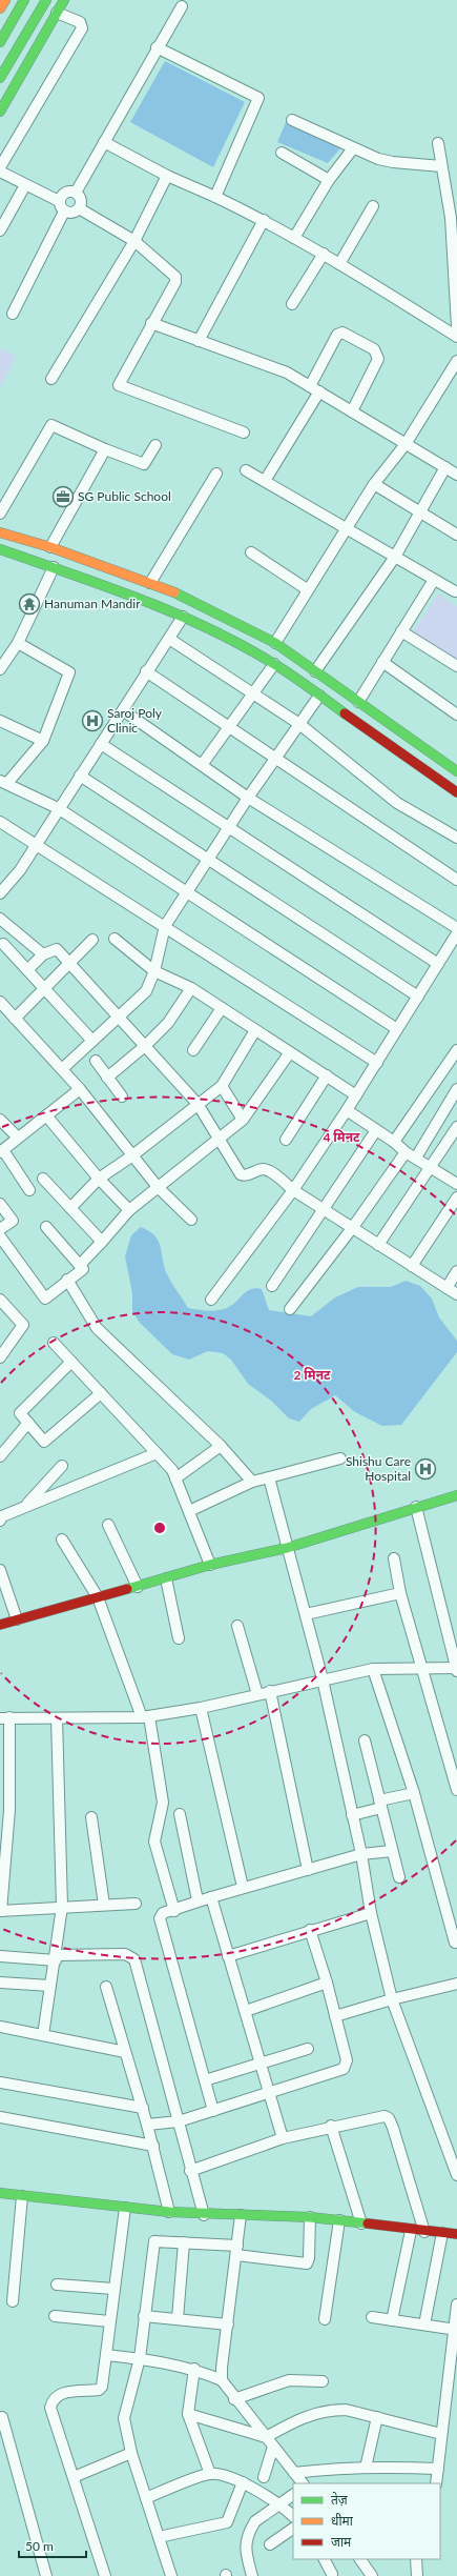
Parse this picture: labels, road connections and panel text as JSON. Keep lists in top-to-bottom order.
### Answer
{
  "places": {
    "office": ["SG Public School"],
    "temple": ["Hanuman Mandir"],
    "hospital": ["Saroj Poly Clinic", "Shishu Care Hospital"]
  },
  "legend": ["तेज़", "धीमा", "जाम"],
  "scale_bar": "50 m",
  "rings": ["4 मिनट", "2 मिनट"]
}
